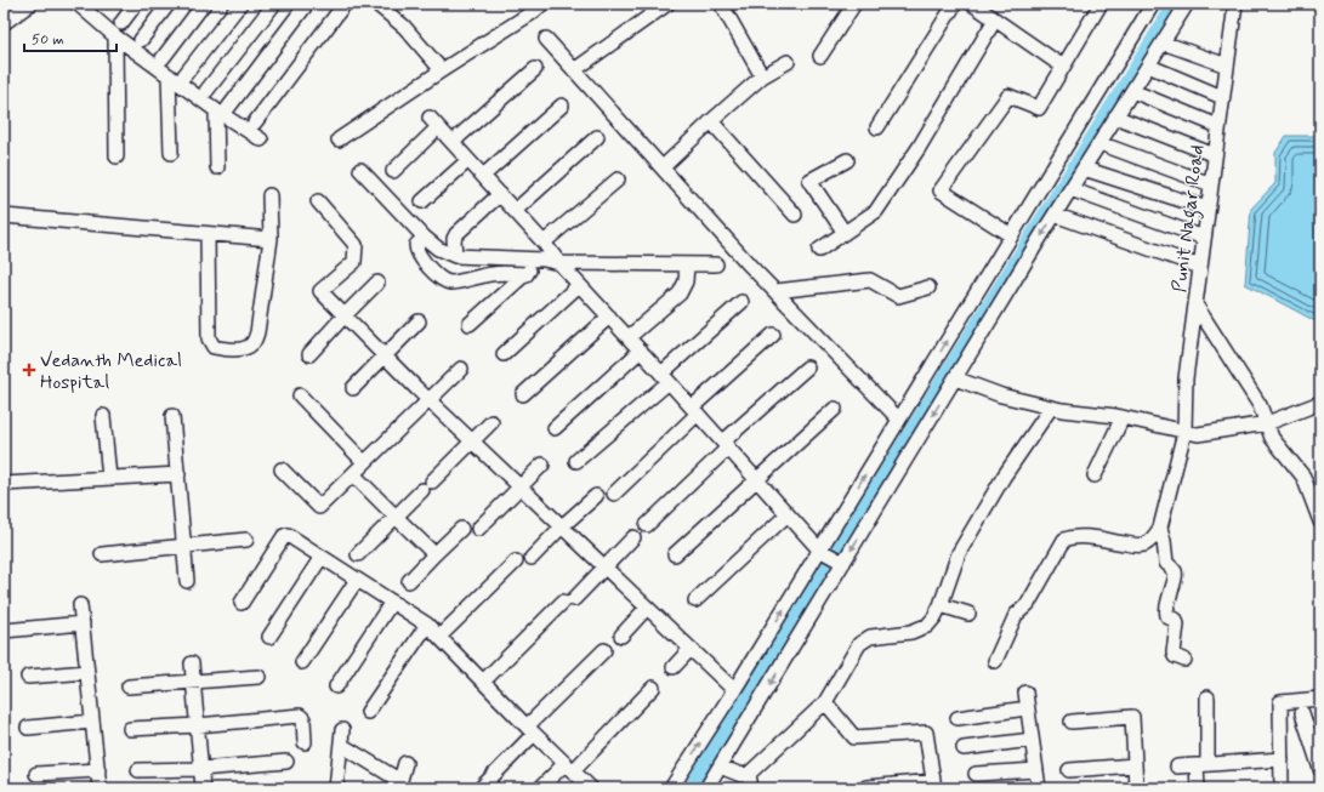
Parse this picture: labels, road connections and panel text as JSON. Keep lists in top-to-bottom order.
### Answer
{
  "streets": {
    "street": ["Punit Nagar Road"]
  },
  "places": {
    "health": ["Vedanth Medical Hospital"]
  },
  "scale_bar": "50 m"
}
